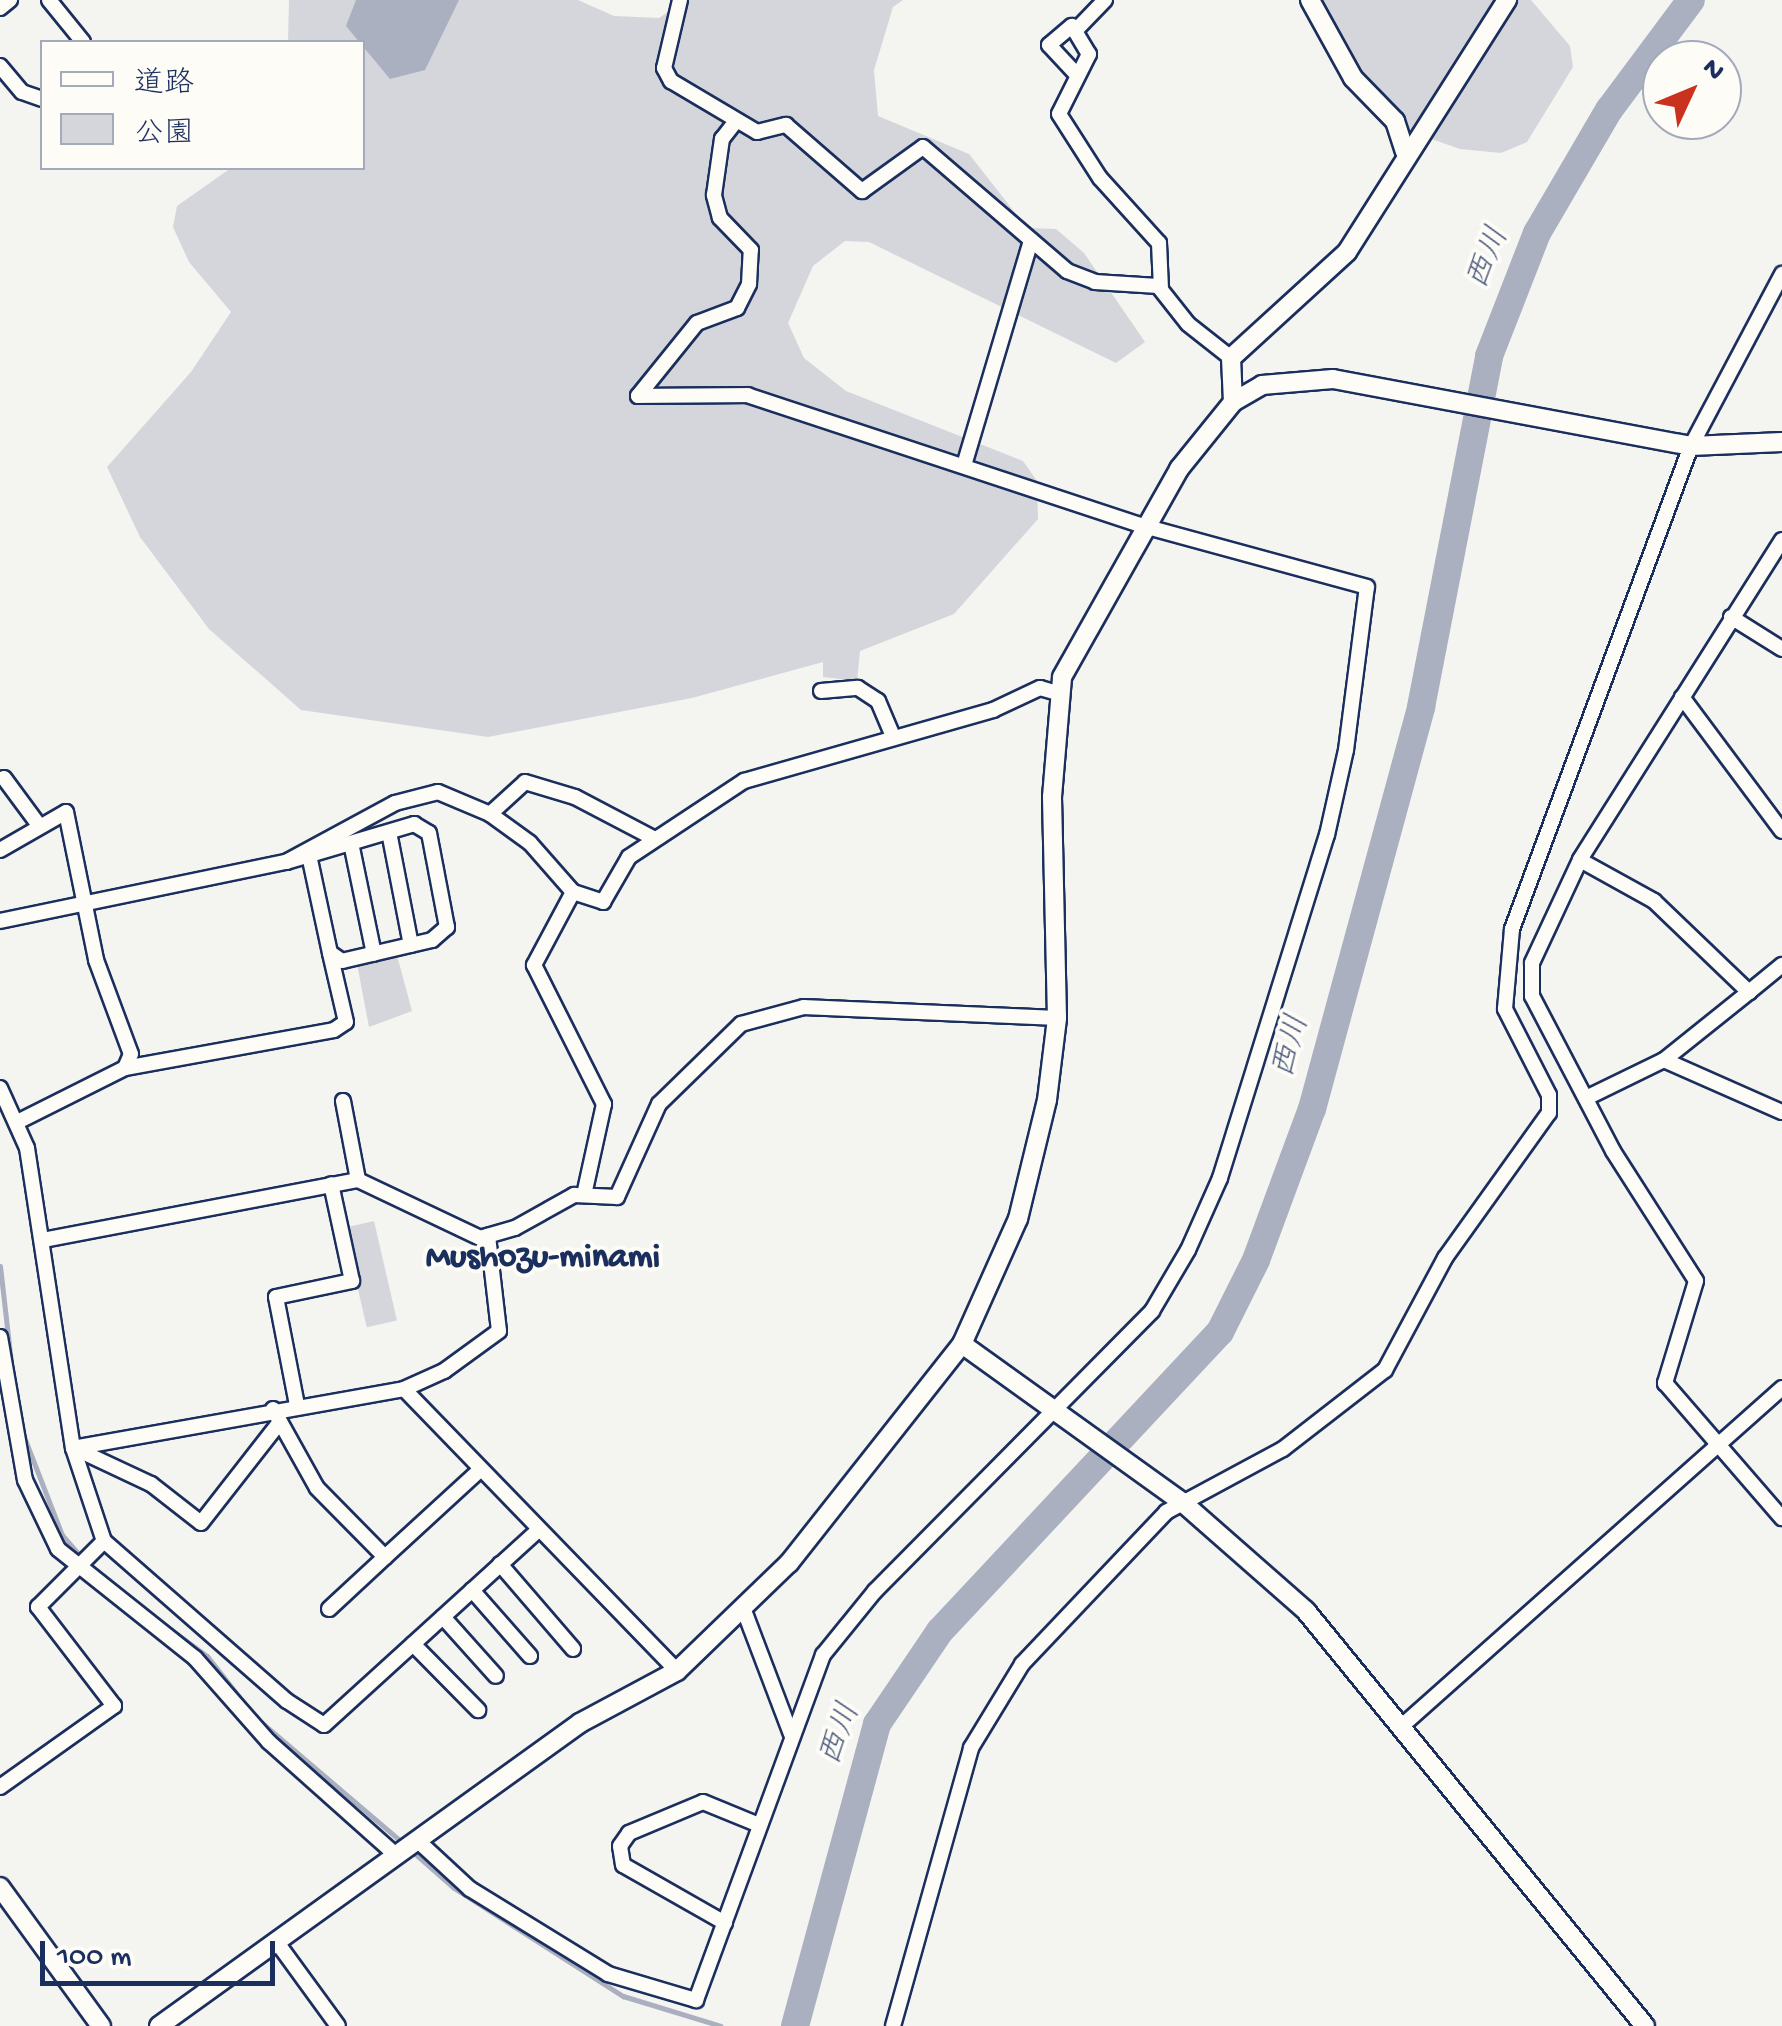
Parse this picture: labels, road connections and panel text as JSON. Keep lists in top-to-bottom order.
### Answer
{
  "districts": ["Mushozu-minami"],
  "water": ["西川"],
  "legend": ["道路", "公園"],
  "scale_bar": "100 m",
  "north": "top right"
}
